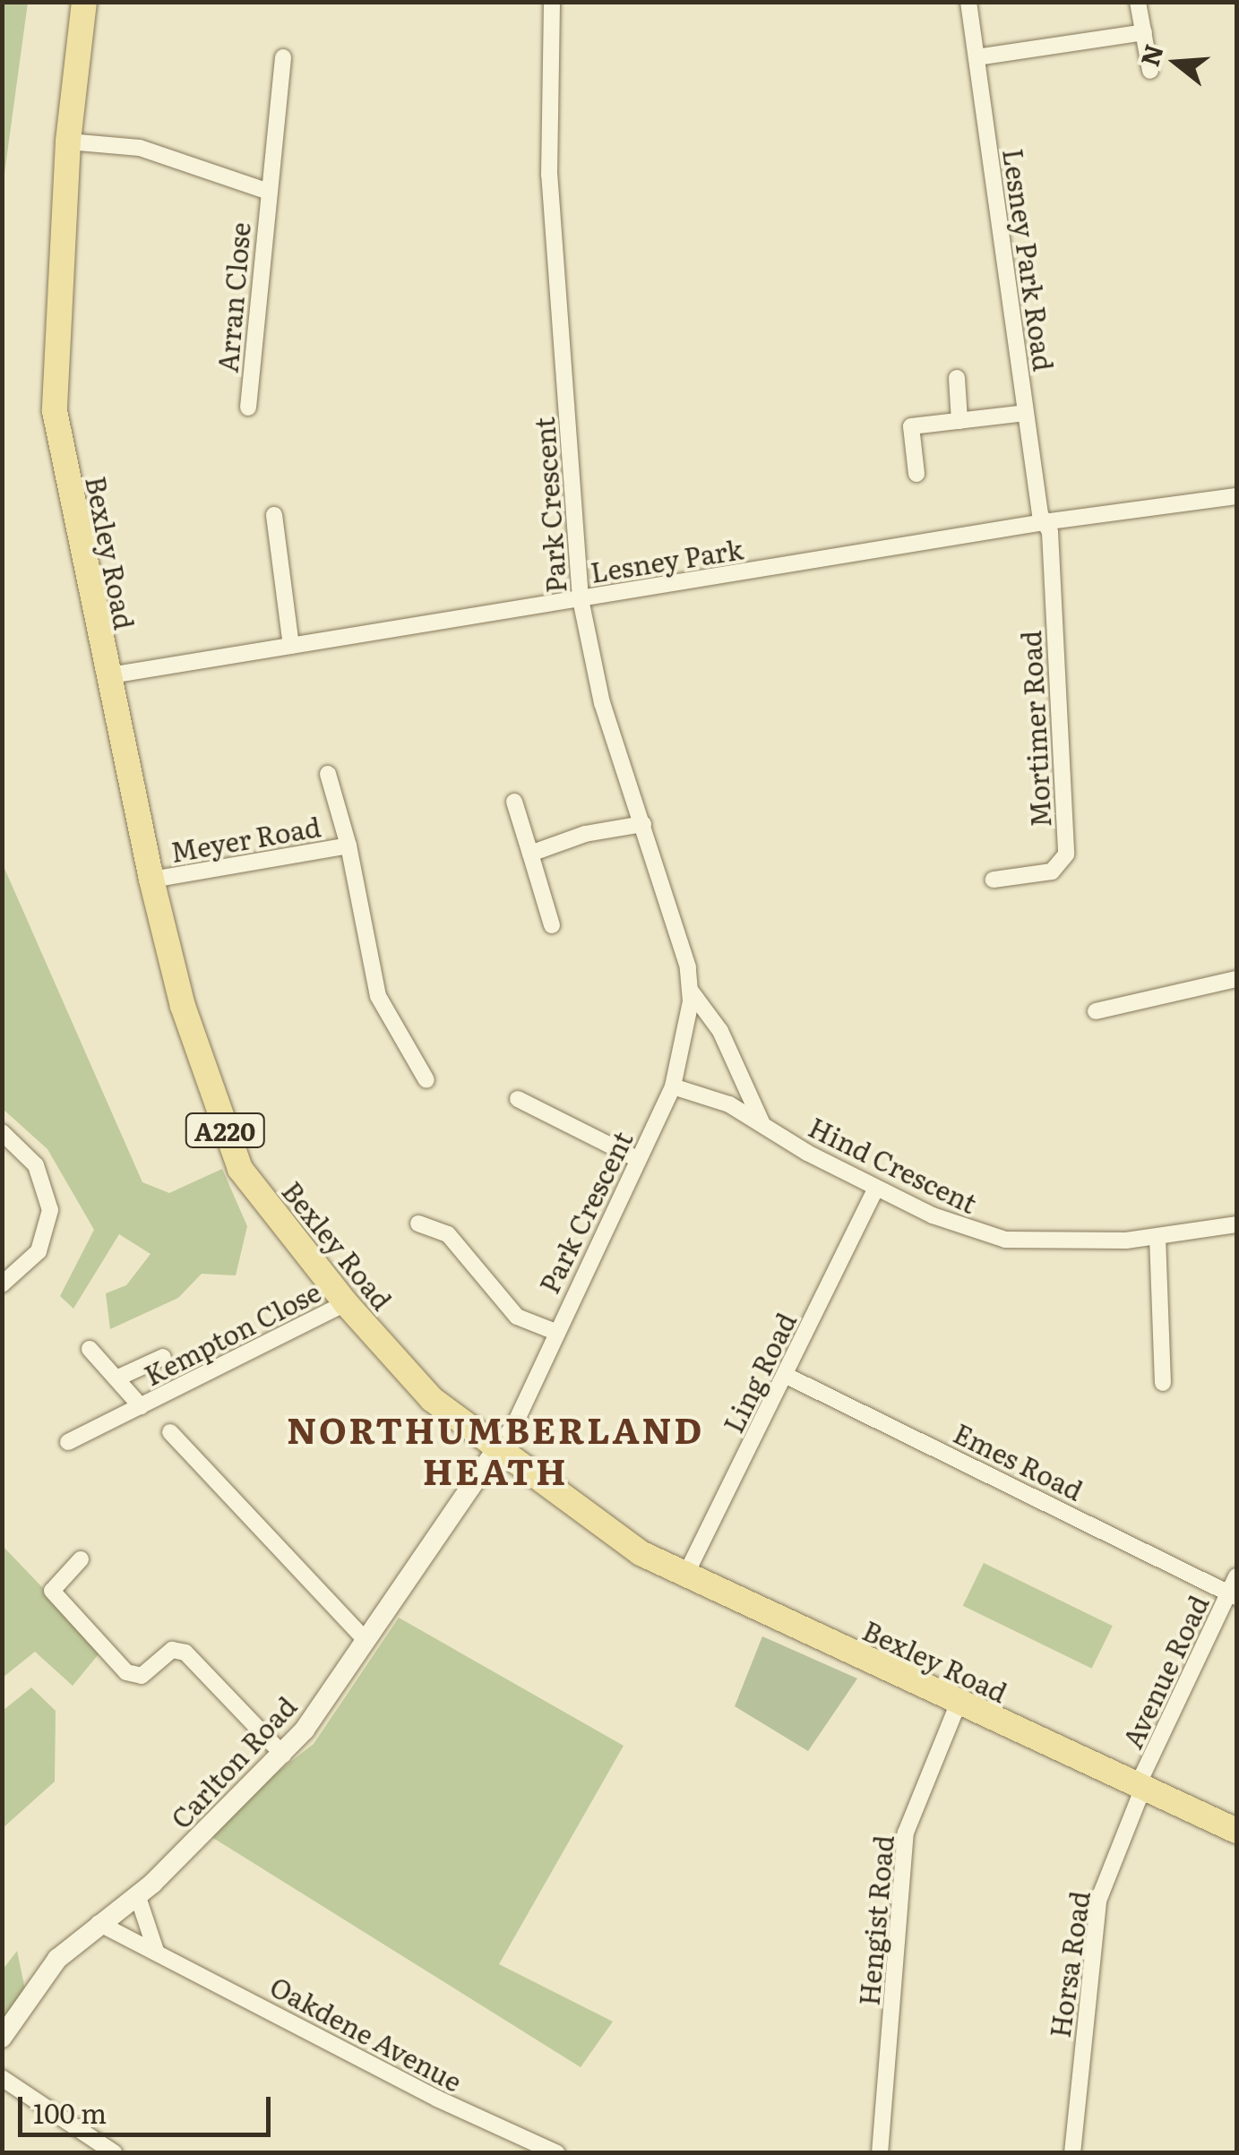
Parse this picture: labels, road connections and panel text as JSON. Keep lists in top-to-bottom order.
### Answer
{
  "streets": {
    "main road": ["Bexley Road", "A220"],
    "street": [
      "Lesney Park Road",
      "Arran Close",
      "Park Crescent",
      "Lesney Park",
      "Mortimer Road",
      "Meyer Road",
      "Hind Crescent",
      "Kempton Close",
      "Ling Road",
      "Emes Road",
      "Avenue Road",
      "Carlton Road",
      "Hengist Road",
      "Horsa Road",
      "Oakdene Avenue"
    ]
  },
  "crossings": [
    ["Lesney Park Road", "Lesney Park"],
    ["Lesney Park Road", "Mortimer Road"],
    ["Arran Close", "Bexley Road"],
    ["Park Crescent", "Bexley Road"],
    ["Park Crescent", "Lesney Park"],
    ["Park Crescent", "Hind Crescent"],
    ["Park Crescent", "Carlton Road"],
    ["Bexley Road", "Lesney Park"],
    ["Bexley Road", "Meyer Road"],
    ["Bexley Road", "Kempton Close"],
    ["Bexley Road", "Ling Road"],
    ["Bexley Road", "Avenue Road"],
    ["Bexley Road", "Carlton Road"],
    ["Bexley Road", "Hengist Road"],
    ["Bexley Road", "Horsa Road"],
    ["Lesney Park", "Mortimer Road"],
    ["Hind Crescent", "Ling Road"],
    ["Ling Road", "Emes Road"],
    ["Emes Road", "Avenue Road"],
    ["Avenue Road", "Horsa Road"],
    ["Carlton Road", "Oakdene Avenue"]
  ],
  "districts": ["NORTHUMBERLAND HEATH"],
  "scale_bar": "100 m",
  "north": "left"
}
